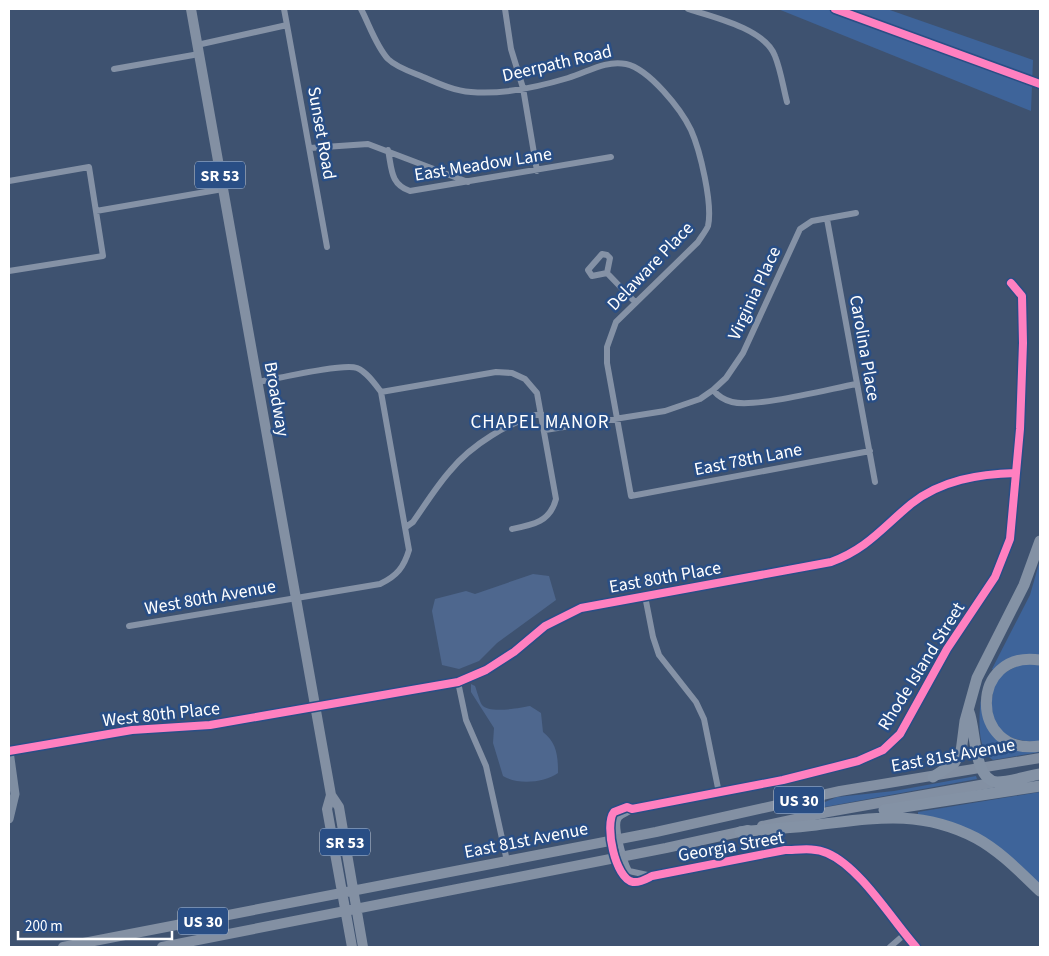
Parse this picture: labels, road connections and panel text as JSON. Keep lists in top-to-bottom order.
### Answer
{
  "streets": {
    "highway": ["East 81st Avenue", "US 30"],
    "main road": ["SR 53", "Broadway"],
    "street": [
      "Deerpath Road",
      "Sunset Road",
      "East Meadow Lane",
      "Delaware Place",
      "Virginia Place",
      "Carolina Place",
      "East 78th Lane",
      "East 80th Place",
      "West 80th Avenue",
      "Rhode Island Street",
      "West 80th Place",
      "Georgia Street"
    ]
  },
  "crossings": [
    ["Deerpath Road", "Delaware Place"],
    ["Delaware Place", "Virginia Place"],
    ["Delaware Place", "East 78th Lane"],
    ["Virginia Place", "Carolina Place"],
    ["Carolina Place", "East 78th Lane"],
    ["Broadway", "East 80th Place"],
    ["Broadway", "West 80th Avenue"],
    ["Broadway", "West 80th Place"],
    ["Broadway", "East 81st Avenue"],
    ["Broadway", "US 30"],
    ["East 80th Place", "Rhode Island Street"],
    ["East 80th Place", "West 80th Place"],
    ["Rhode Island Street", "East 81st Avenue"],
    ["Rhode Island Street", "Georgia Street"],
    ["East 81st Avenue", "US 30"],
    ["East 81st Avenue", "Georgia Street"]
  ],
  "districts": ["CHAPEL MANOR"],
  "scale_bar": "200 m"
}
